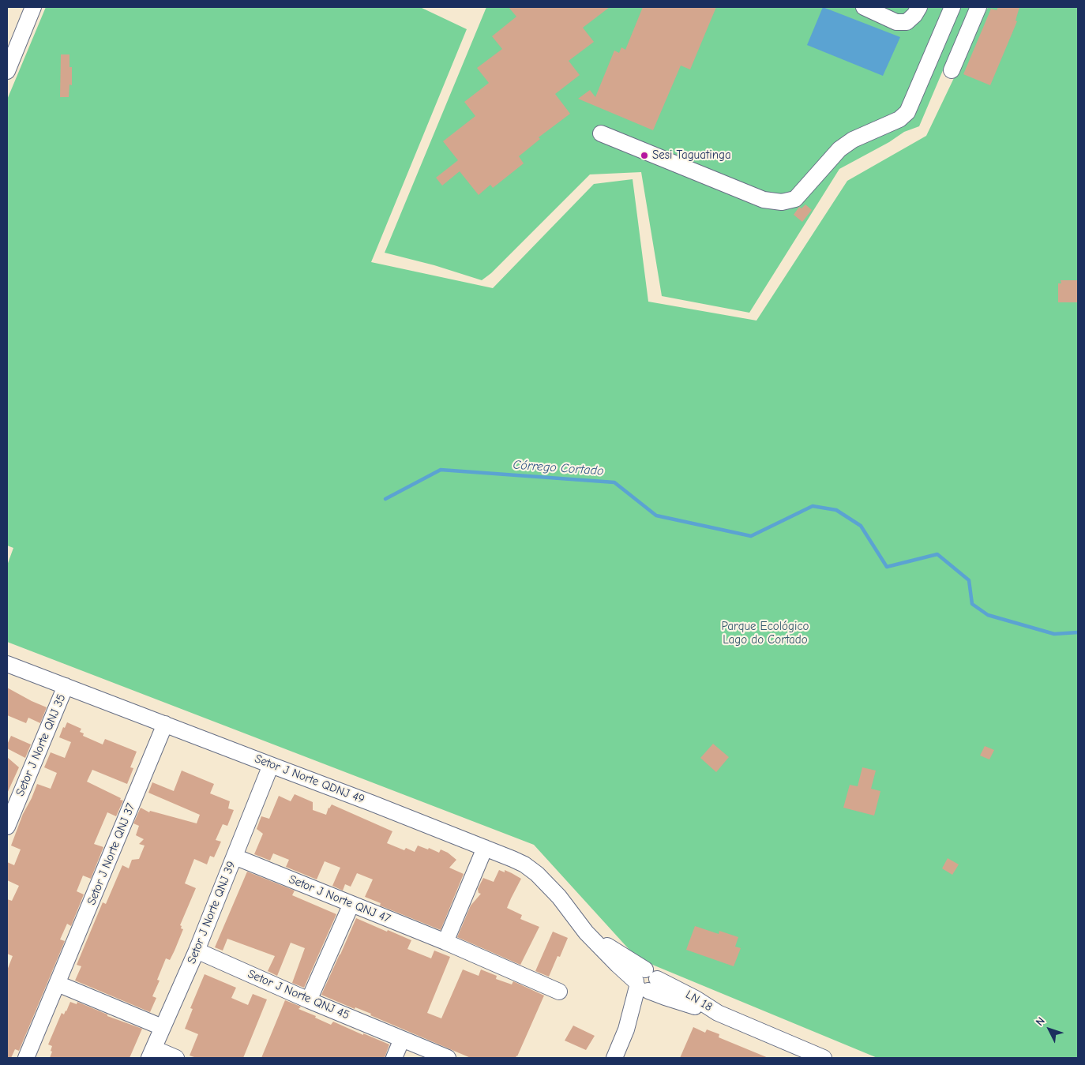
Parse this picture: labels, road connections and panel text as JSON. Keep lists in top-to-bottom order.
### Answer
{
  "streets": {
    "street": [
      "Setor J Norte QNJ 35",
      "Setor J Norte QDNJ 49",
      "Setor J Norte QNJ 37",
      "Setor J Norte QNJ 47",
      "Setor J Norte QNJ 39",
      "Setor J Norte QNJ 45",
      "LN 18"
    ]
  },
  "crossings": [
    ["Setor J Norte QNJ 35", "Setor J Norte QDNJ 49"],
    ["Setor J Norte QDNJ 49", "Setor J Norte QNJ 37"],
    ["Setor J Norte QDNJ 49", "Setor J Norte QNJ 39"],
    ["Setor J Norte QDNJ 49", "LN 18"],
    ["Setor J Norte QNJ 47", "Setor J Norte QNJ 39"],
    ["Setor J Norte QNJ 39", "Setor J Norte QNJ 45"]
  ],
  "water": ["Córrego Cortado"],
  "parks": ["Parque Ecológico Lago do Cortado"],
  "places": ["Sesi Taguatinga"],
  "north": "top left"
}
